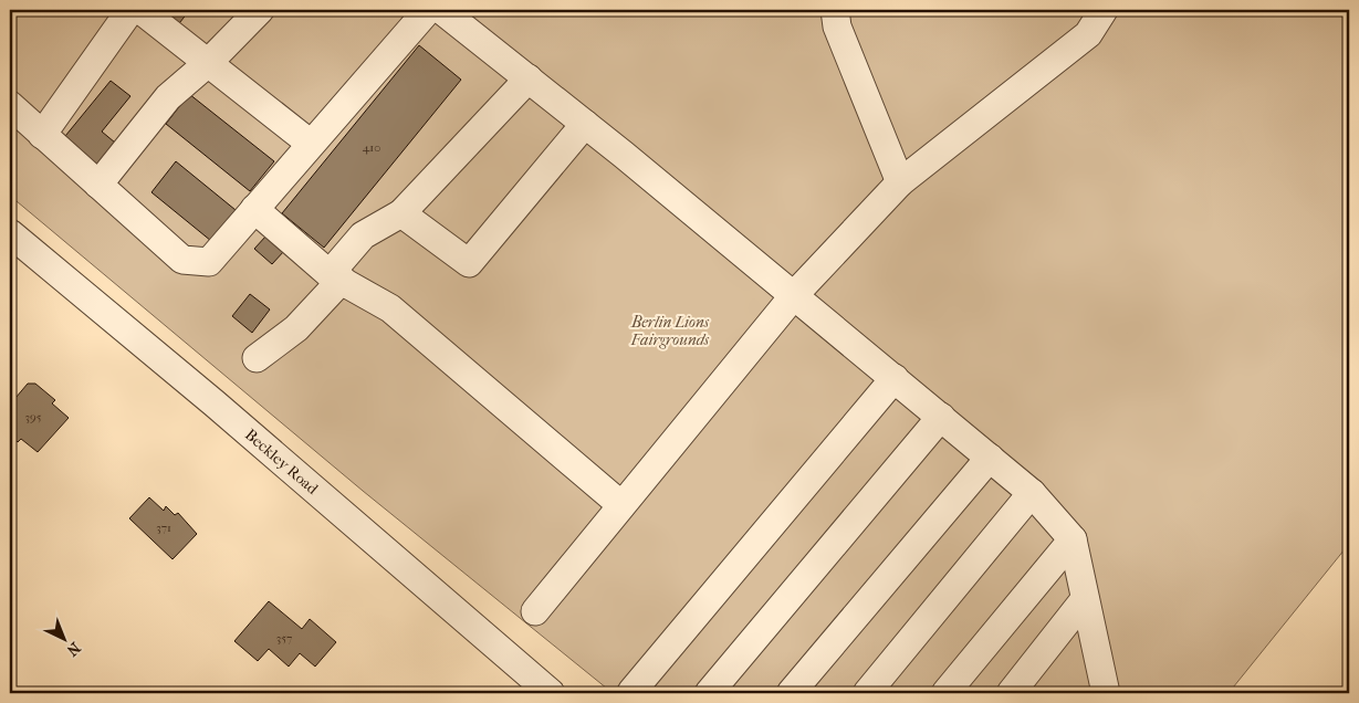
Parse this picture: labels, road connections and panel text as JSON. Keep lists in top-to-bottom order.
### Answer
{
  "streets": {
    "street": ["Beckley Road"]
  },
  "parks": ["Berlin Lions Fairgrounds"],
  "house_numbers": [
    "410",
    "395",
    "371",
    "357"
  ],
  "north": "bottom right"
}
